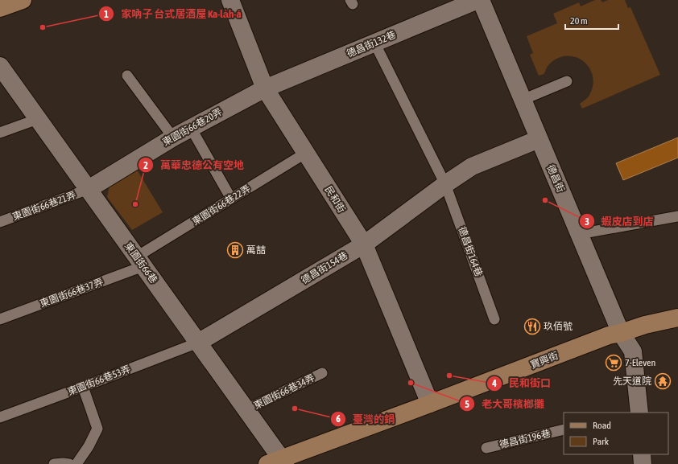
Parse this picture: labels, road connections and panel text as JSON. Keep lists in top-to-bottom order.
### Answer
{
  "streets": {
    "street": [
      "德昌街132巷",
      "東園街66巷20弄",
      "德昌街",
      "民和街",
      "東園街66巷",
      "德昌街154巷",
      "寶興街"
    ],
    "lane": [
      "東園街66巷22弄",
      "東園街66巷21弄",
      "德昌街164巷",
      "東園街66巷37弄",
      "東園街66巷53弄",
      "東園街66巷34弄",
      "德昌街196巷"
    ]
  },
  "crossings": [
    ["德昌街132巷", "東園街66巷20弄"],
    ["德昌街132巷", "民和街"],
    ["東園街66巷20弄", "民和街"],
    ["東園街66巷20弄", "東園街66巷21弄"],
    ["東園街66巷20弄", "東園街66巷"],
    ["德昌街", "德昌街154巷"],
    ["德昌街", "寶興街"],
    ["民和街", "東園街66巷22弄"],
    ["民和街", "德昌街154巷"],
    ["民和街", "寶興街"],
    ["東園街66巷22弄", "東園街66巷"],
    ["東園街66巷22弄", "東園街66巷37弄"],
    ["東園街66巷21弄", "東園街66巷"],
    ["德昌街164巷", "德昌街154巷"],
    ["東園街66巷", "德昌街154巷"],
    ["東園街66巷", "東園街66巷37弄"],
    ["東園街66巷", "寶興街"],
    ["東園街66巷", "東園街66巷53弄"],
    ["東園街66巷", "東園街66巷34弄"],
    ["德昌街154巷", "東園街66巷53弄"]
  ],
  "places": {
    "other": [
      "家吶子 台式居酒屋 Ka-la̍h-á",
      "蝦皮店到店",
      "萬華忠德公有空地",
      "民和街口",
      "老大哥檳榔攤",
      "臺灣的鍋"
    ],
    "building": ["萬喆"],
    "restaurant": ["玖佰號"],
    "supermarket": ["7-Eleven"],
    "temple": ["先天道院"]
  },
  "legend": ["Road", "Park"],
  "scale_bar": "20 m"
}
